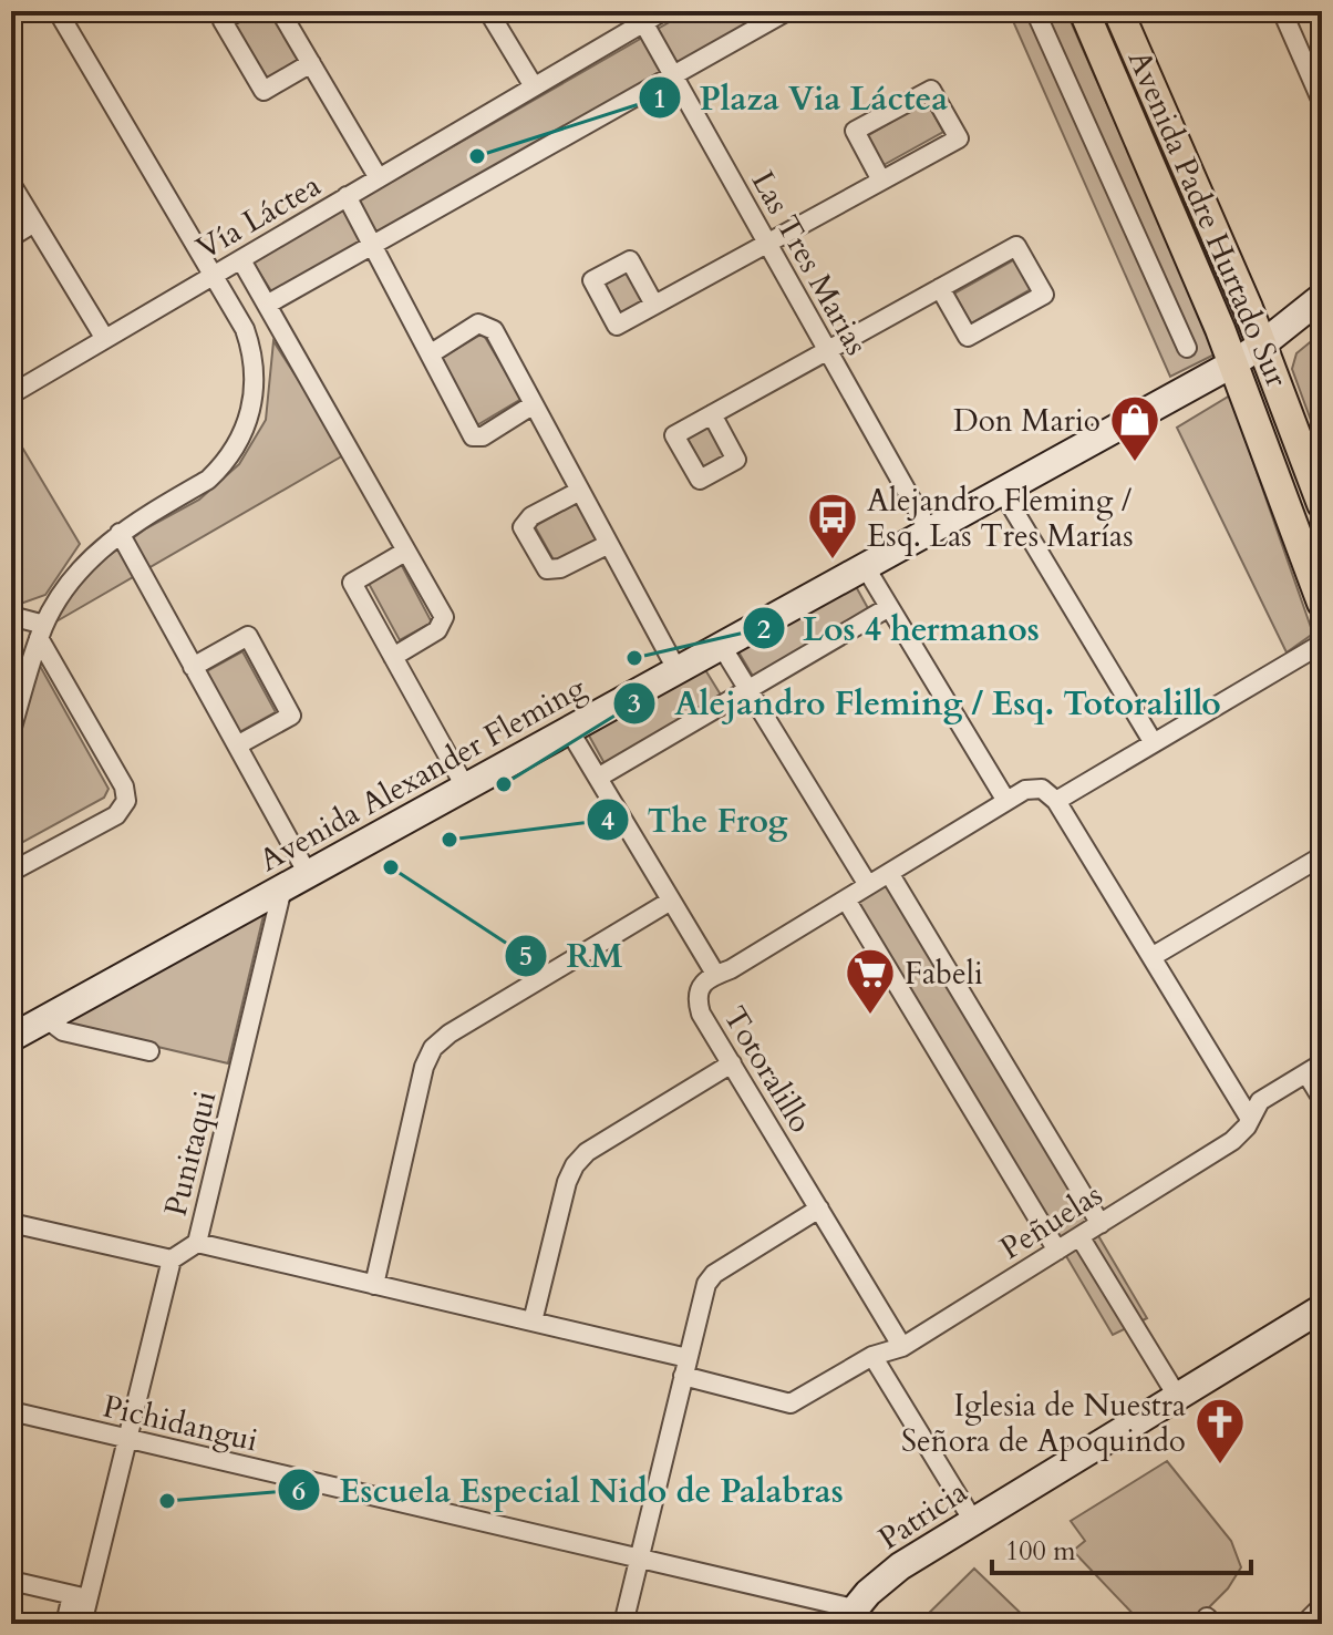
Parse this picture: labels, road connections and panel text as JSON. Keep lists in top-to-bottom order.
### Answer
{
  "streets": {
    "main road": ["Avenida Padre Hurtado Sur"],
    "street": [
      "Vía Láctea",
      "Las Tres Marias",
      "Avenida Alexander Fleming",
      "Totoralillo",
      "Punitaqui",
      "Peñuelas",
      "Pichidangui",
      "Patricia"
    ]
  },
  "crossings": [
    ["Vía Láctea", "Las Tres Marias"],
    ["Avenida Padre Hurtado Sur", "Avenida Alexander Fleming"],
    ["Las Tres Marias", "Avenida Alexander Fleming"],
    ["Avenida Alexander Fleming", "Totoralillo"],
    ["Avenida Alexander Fleming", "Punitaqui"],
    ["Totoralillo", "Peñuelas"],
    ["Punitaqui", "Pichidangui"],
    ["Pichidangui", "Patricia"]
  ],
  "places": {
    "other": [
      "Plaza Via Láctea",
      "Los 4 hermanos",
      "Alejandro Fleming / Esq. Totoralillo",
      "The Frog",
      "RM",
      "Escuela Especial Nido de Palabras"
    ],
    "shop": ["Don Mario"],
    "bus stop": ["Alejandro Fleming / Esq. Las Tres Marías"],
    "supermarket": ["Fabeli"],
    "church": ["Iglesia de Nuestra Señora de Apoquindo"]
  },
  "scale_bar": "100 m"
}
